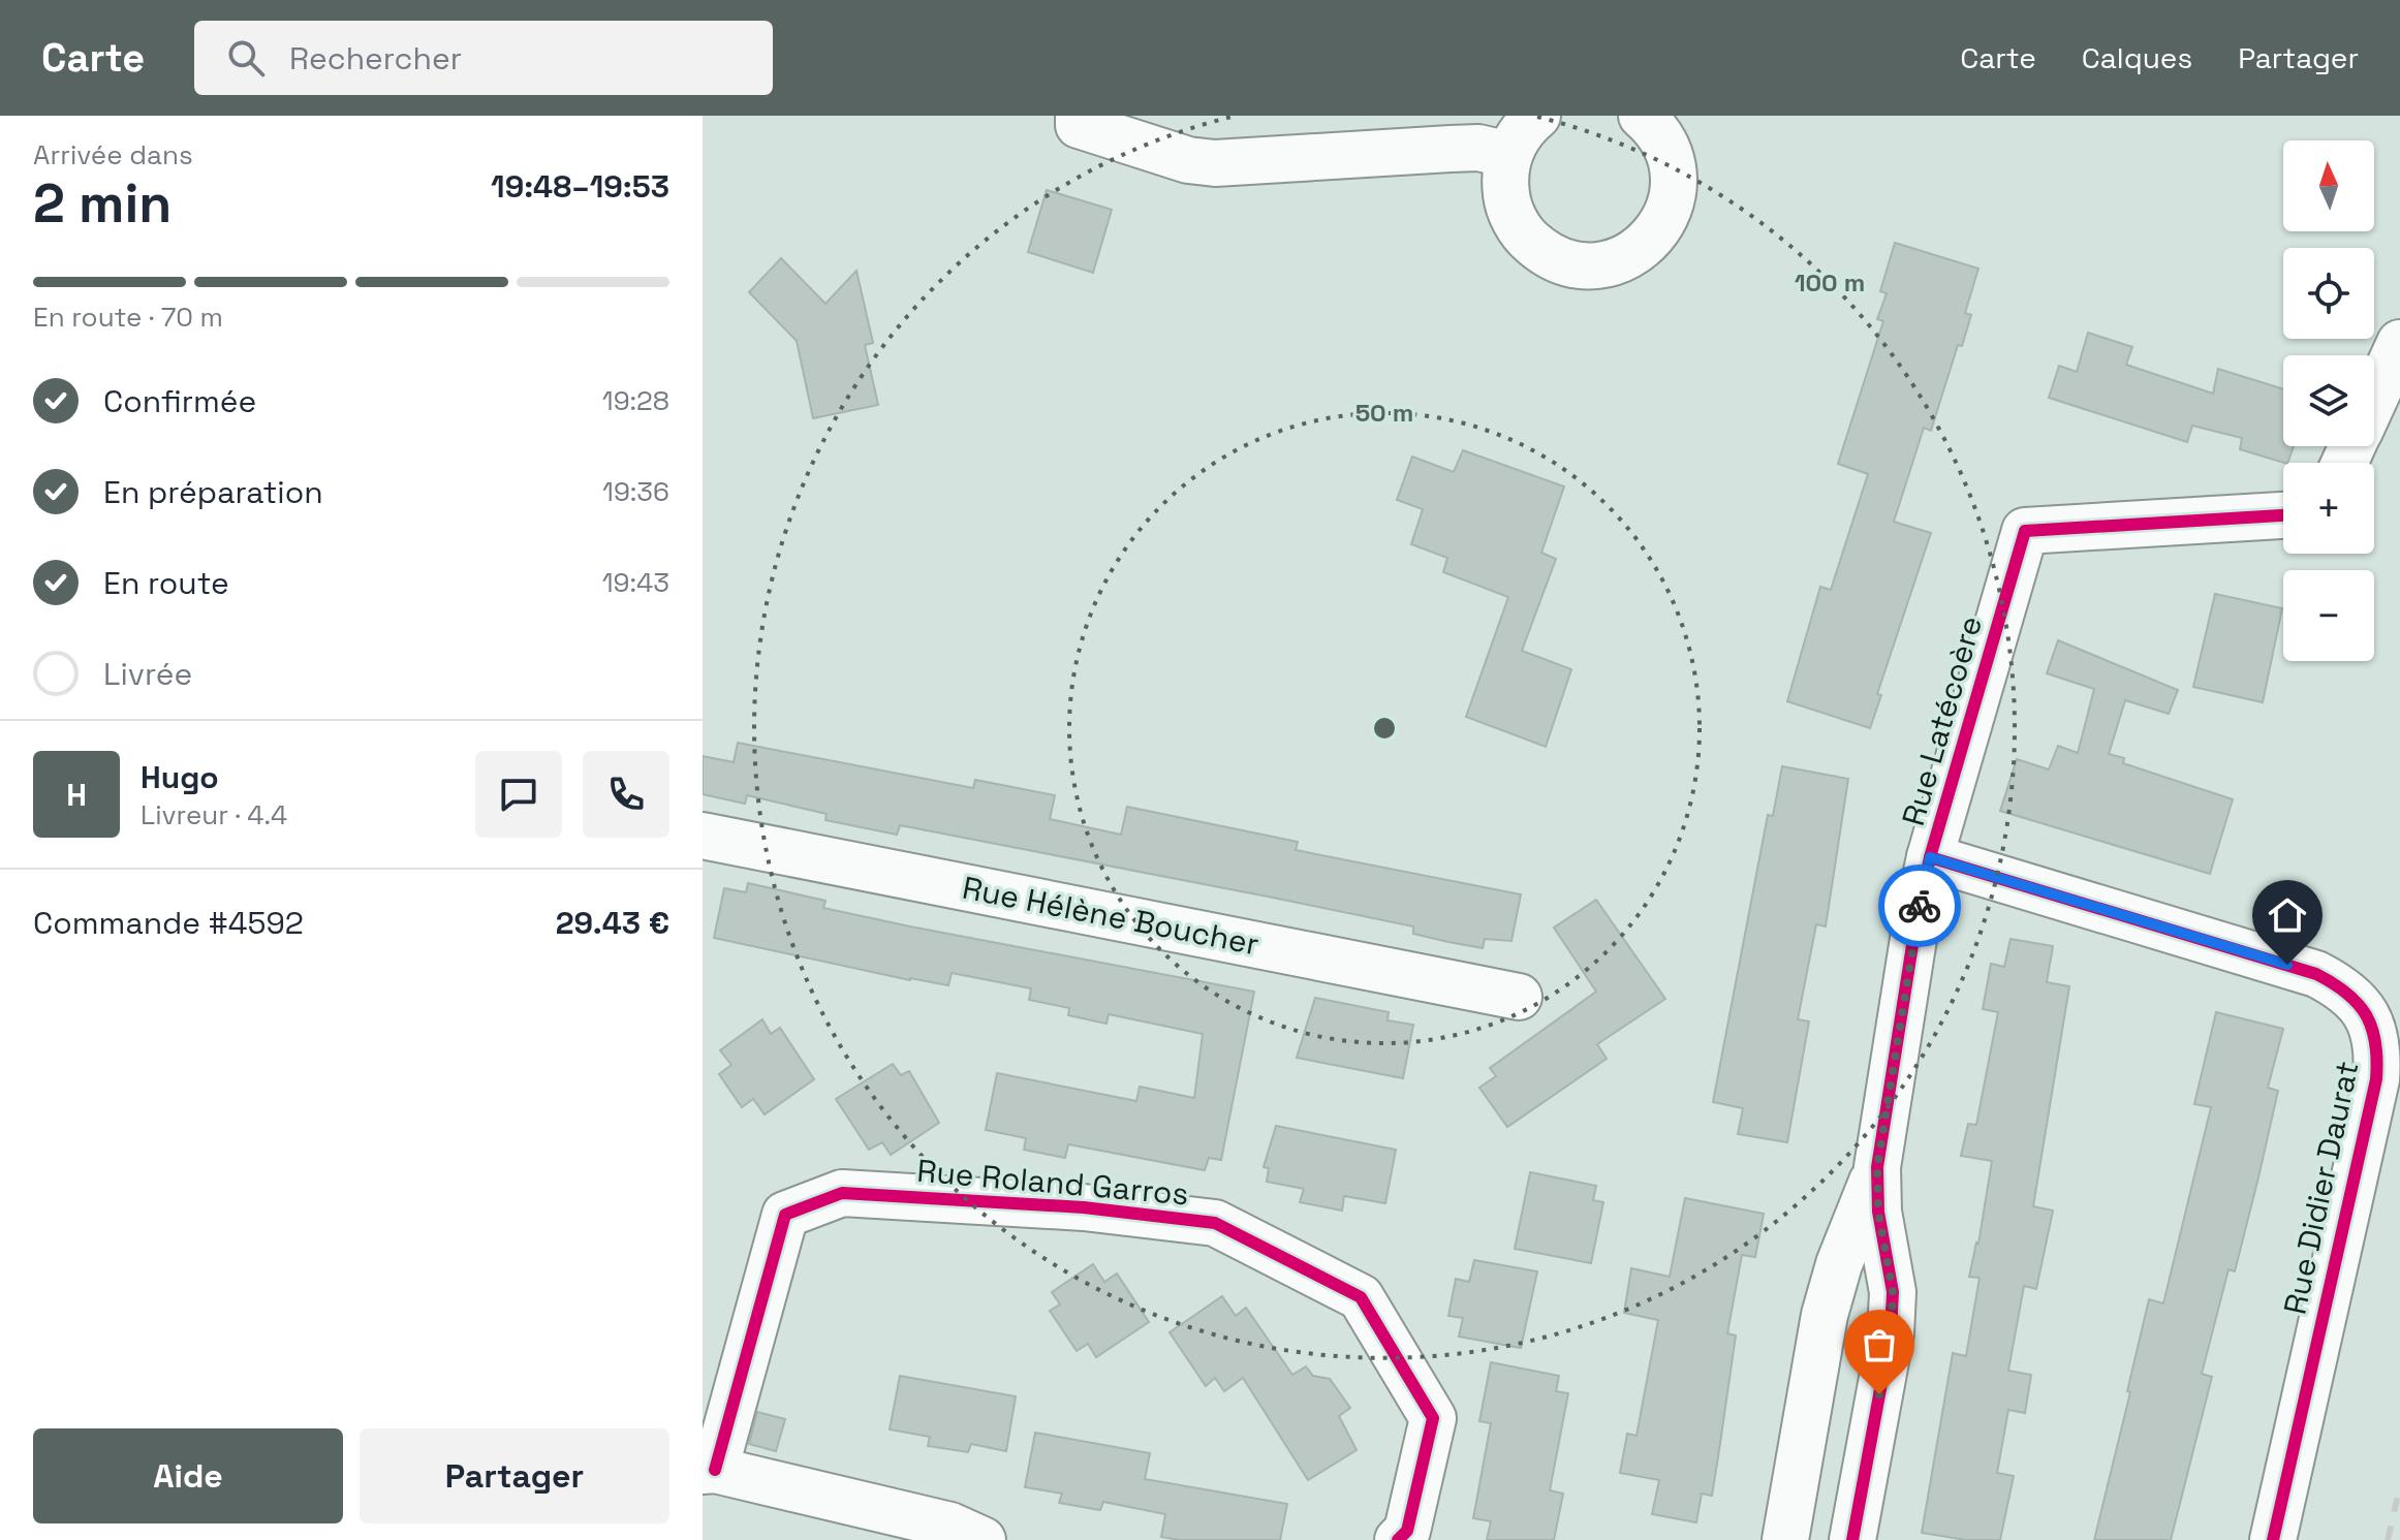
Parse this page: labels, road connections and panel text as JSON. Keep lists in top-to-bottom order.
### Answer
{
  "streets": {
    "street": [
      "Rue Latécoère",
      "Rue Hélène Boucher",
      "Rue Roland Garros",
      "Rue Didier Daurat"
    ]
  },
  "crossings": [
    ["Rue Latécoère", "Rue Didier Daurat"]
  ],
  "north": "top",
  "page": {
    "header": "Carte",
    "search": "Rechercher",
    "nav": ["Carte", "Calques", "Partager"],
    "heading": ["2 min", "Arrivée dans", "19:48–19:53"],
    "panel": [
      "Hugo",
      "Livreur · 4.4",
      "Commande #4592",
      "29.43 €"
    ],
    "map_buttons": ["+", "−"],
    "bar": "En route · 70 m",
    "list": [
      ["Confirmée", "19:28"],
      ["En préparation", "19:36"],
      ["En route", "19:43"],
      "Livrée"
    ],
    "round": "H",
    "buttons": ["Aide", "Partager"]
  },
  "rings": ["100 m", "50 m"]
}
